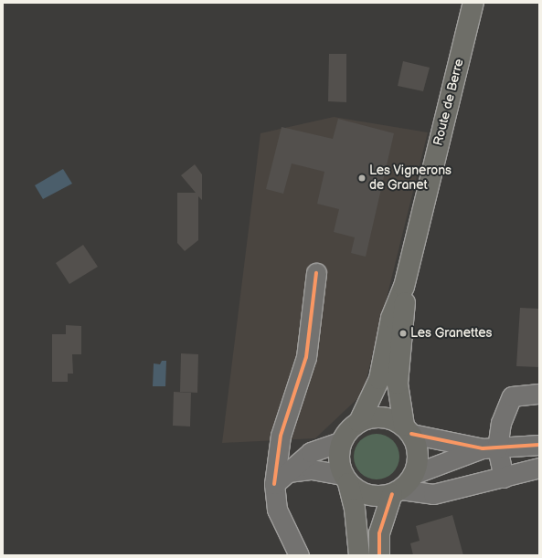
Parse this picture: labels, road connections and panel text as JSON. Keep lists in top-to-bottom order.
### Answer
{
  "streets": {
    "main road": ["Route de Berre"]
  },
  "places": ["Les Vignerons de Granet", "Les Granettes"]
}
